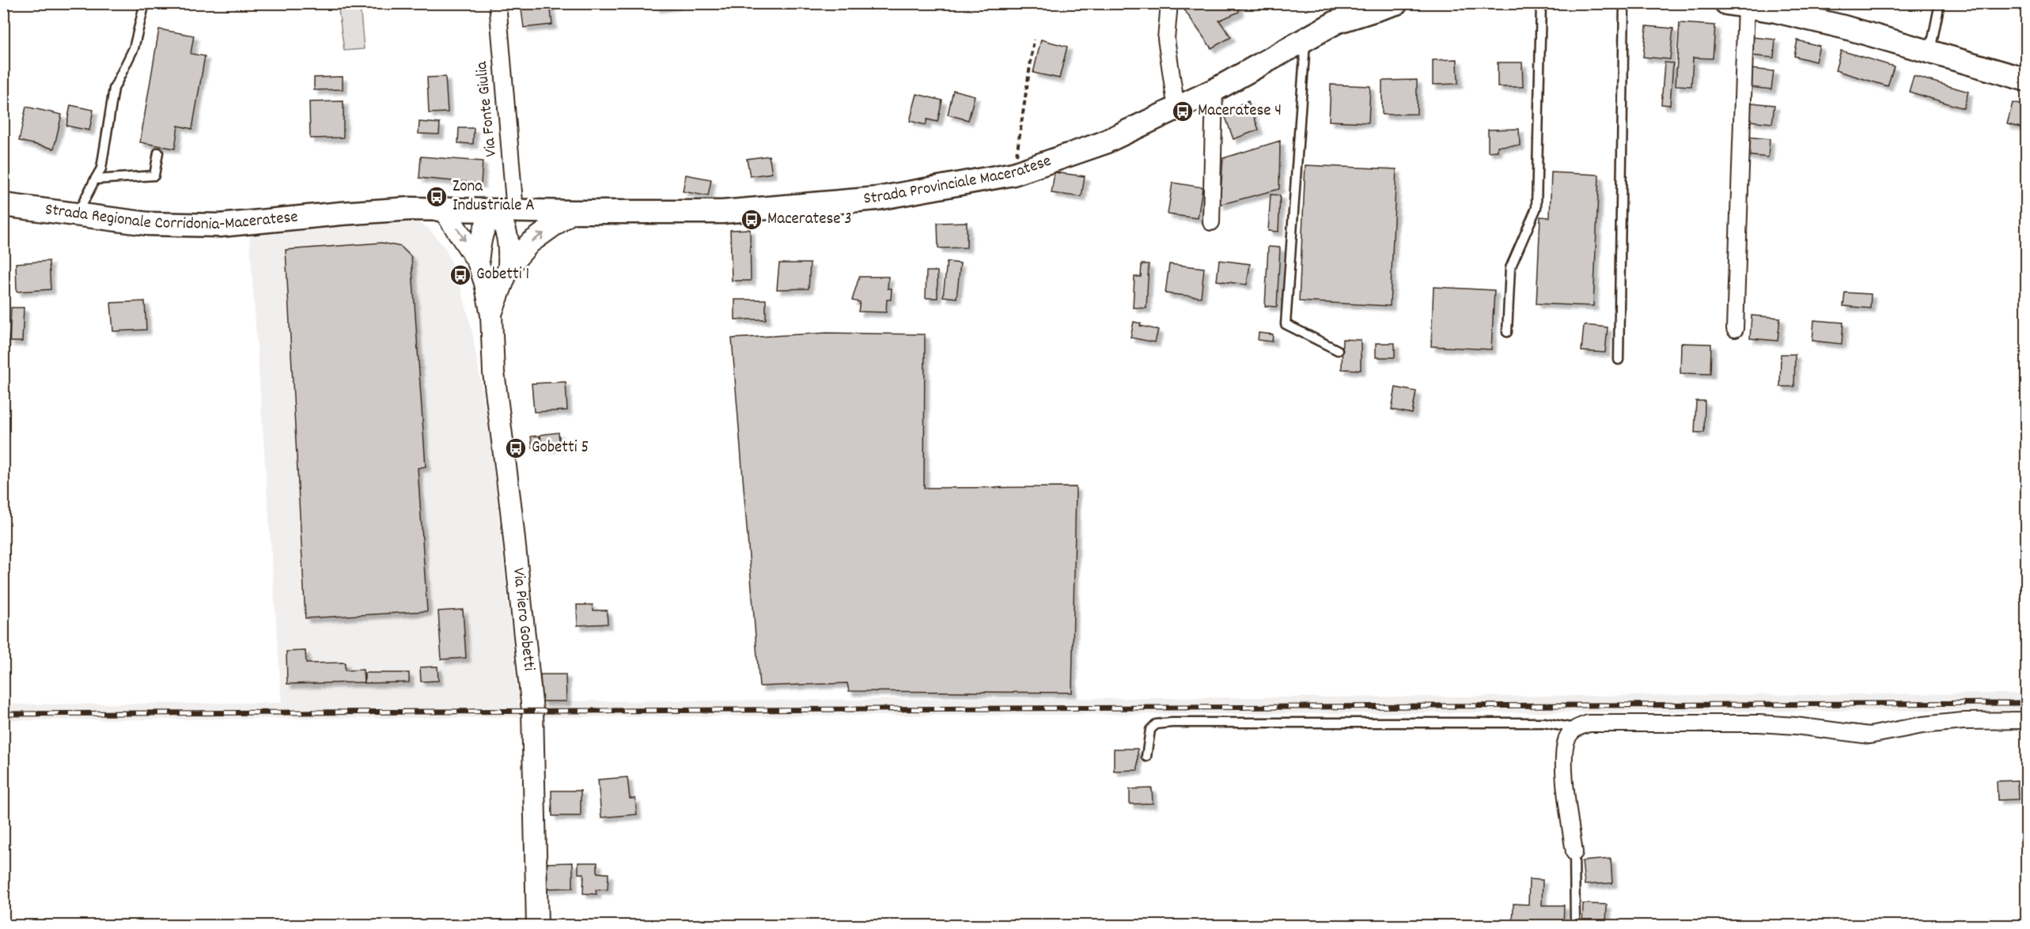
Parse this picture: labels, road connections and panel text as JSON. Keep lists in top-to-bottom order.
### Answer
{
  "streets": {
    "main road": ["Strada Provinciale Maceratese", "Strada Regionale Corridonia‐Maceratese"],
    "street": ["Via Fonte Giulia", "Via Piero Gobetti"]
  },
  "crossings": [
    ["Via Fonte Giulia", "Strada Provinciale Maceratese"],
    ["Strada Provinciale Maceratese", "Strada Regionale Corridonia‐Maceratese"]
  ],
  "places": {
    "bus stop": [
      "Maceratese 4",
      "Zona Industriale A",
      "Maceratese 3",
      "Gobetti 1",
      "Gobetti 5"
    ]
  }
}
